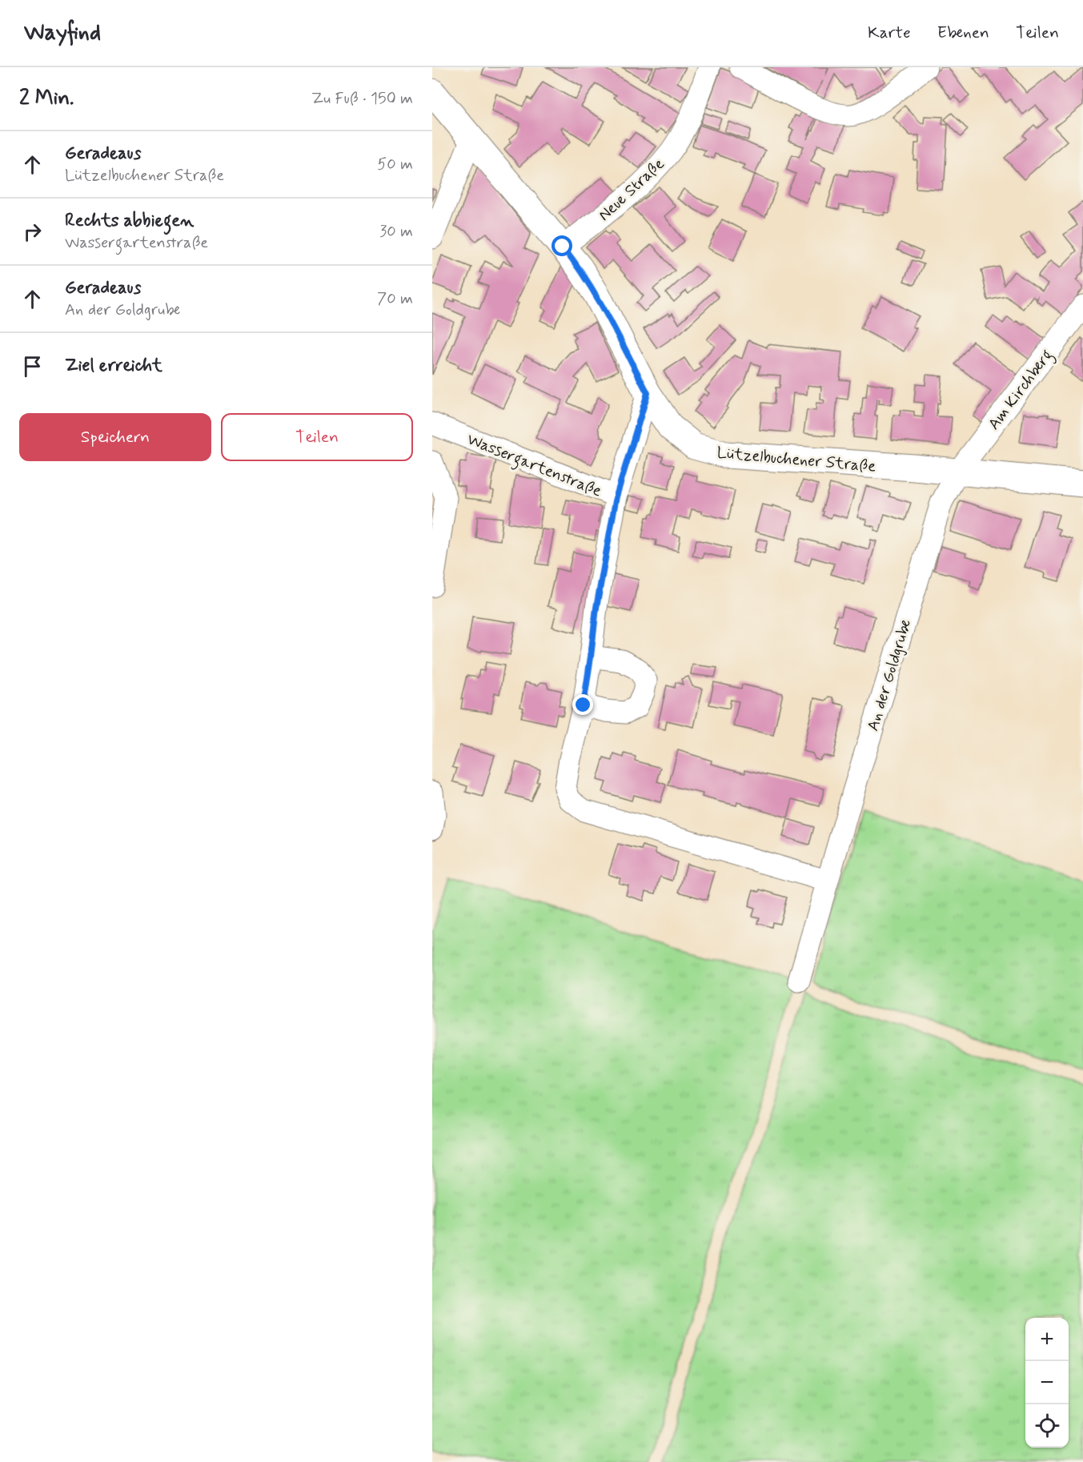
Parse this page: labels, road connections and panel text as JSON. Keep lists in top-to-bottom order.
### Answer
{
  "streets": {
    "main road": ["Lützelbuchener Straße"],
    "street": [
      "Neue Straße",
      "Am Kirchberg",
      "Wassergartenstraße",
      "An der Goldgrube"
    ]
  },
  "crossings": [
    ["Neue Straße", "Lützelbuchener Straße"],
    ["Am Kirchberg", "Lützelbuchener Straße"],
    ["Am Kirchberg", "An der Goldgrube"],
    ["Lützelbuchener Straße", "Wassergartenstraße"],
    ["Lützelbuchener Straße", "An der Goldgrube"]
  ],
  "page": {
    "header": "Wayfind",
    "nav": ["Karte", "Ebenen", "Teilen"],
    "heading": ["2 Min.", "Zu Fuß · 150 m"],
    "list": [
      ["Geradeaus", "Lützelbuchener Straße", "50 m"],
      ["Rechts abbiegen", "Wassergartenstraße", "30 m"],
      ["Geradeaus", "An der Goldgrube", "70 m"],
      "Ziel erreicht"
    ],
    "buttons": ["Speichern", "Teilen"],
    "map_buttons": ["+", "−"]
  }
}
